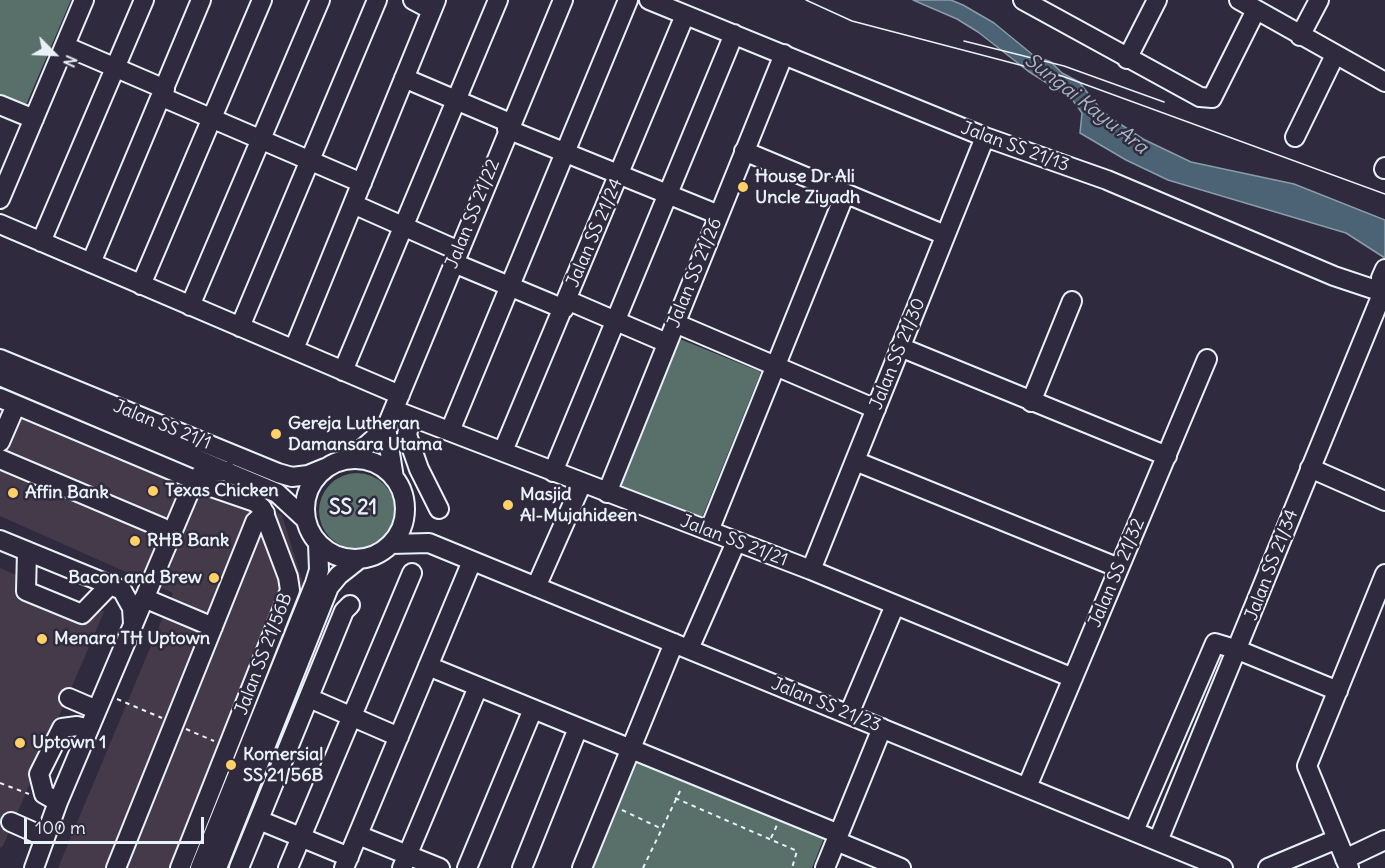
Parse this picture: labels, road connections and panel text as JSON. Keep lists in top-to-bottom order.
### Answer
{
  "streets": {
    "street": [
      "Jalan SS 21/13",
      "Jalan SS 21/22",
      "Jalan SS 21/24",
      "Jalan SS 21/26",
      "Jalan SS 21/30",
      "Jalan SS 21/1",
      "Jalan SS 21/21",
      "Jalan SS 21/34",
      "Jalan SS 21/32",
      "Jalan SS 21/56B",
      "Jalan SS 21/23"
    ]
  },
  "crossings": [
    ["Jalan SS 21/13", "Jalan SS 21/24"],
    ["Jalan SS 21/13", "Jalan SS 21/26"],
    ["Jalan SS 21/13", "Jalan SS 21/30"],
    ["Jalan SS 21/13", "Jalan SS 21/34"],
    ["Jalan SS 21/22", "Jalan SS 21/1"],
    ["Jalan SS 21/22", "Jalan SS 21/21"],
    ["Jalan SS 21/22", "Jalan SS 21/23"],
    ["Jalan SS 21/24", "Jalan SS 21/21"],
    ["Jalan SS 21/26", "Jalan SS 21/21"],
    ["Jalan SS 21/30", "Jalan SS 21/21"],
    ["Jalan SS 21/1", "Jalan SS 21/23"],
    ["Jalan SS 21/21", "Jalan SS 21/32"],
    ["Jalan SS 21/34", "Jalan SS 21/23"],
    ["Jalan SS 21/32", "Jalan SS 21/23"]
  ],
  "districts": ["SS 21"],
  "water": ["Sungai Kayu Ara"],
  "places": [
    "House Dr Ali Uncle Ziyadh",
    "Gereja Lutheran Damansara Utama",
    "Texas Chicken",
    "Affin Bank",
    "Masjid Al-Mujahideen",
    "RHB Bank",
    "Bacon and Brew",
    "Menara TH Uptown",
    "Uptown 1",
    "Komersial SS 21/56B"
  ],
  "scale_bar": "100 m",
  "north": "bottom right"
}
